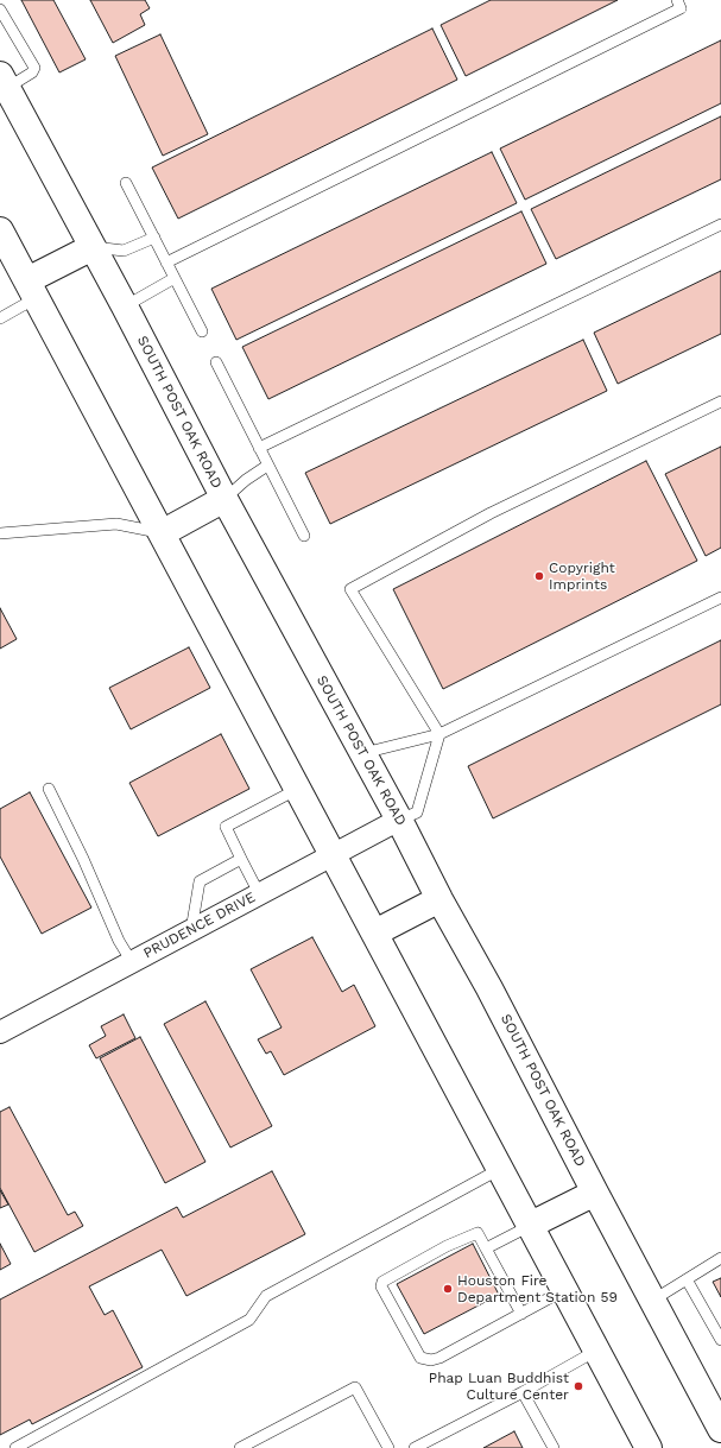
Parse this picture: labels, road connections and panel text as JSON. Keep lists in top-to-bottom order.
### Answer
{
  "streets": {
    "main road": ["SOUTH POST OAK ROAD"],
    "street": ["PRUDENCE DRIVE"]
  },
  "crossings": [
    ["SOUTH POST OAK ROAD", "PRUDENCE DRIVE"]
  ],
  "places": ["Copyright Imprints", "Houston Fire Department Station 59", "Phap Luan Buddhist Culture Center"]
}
